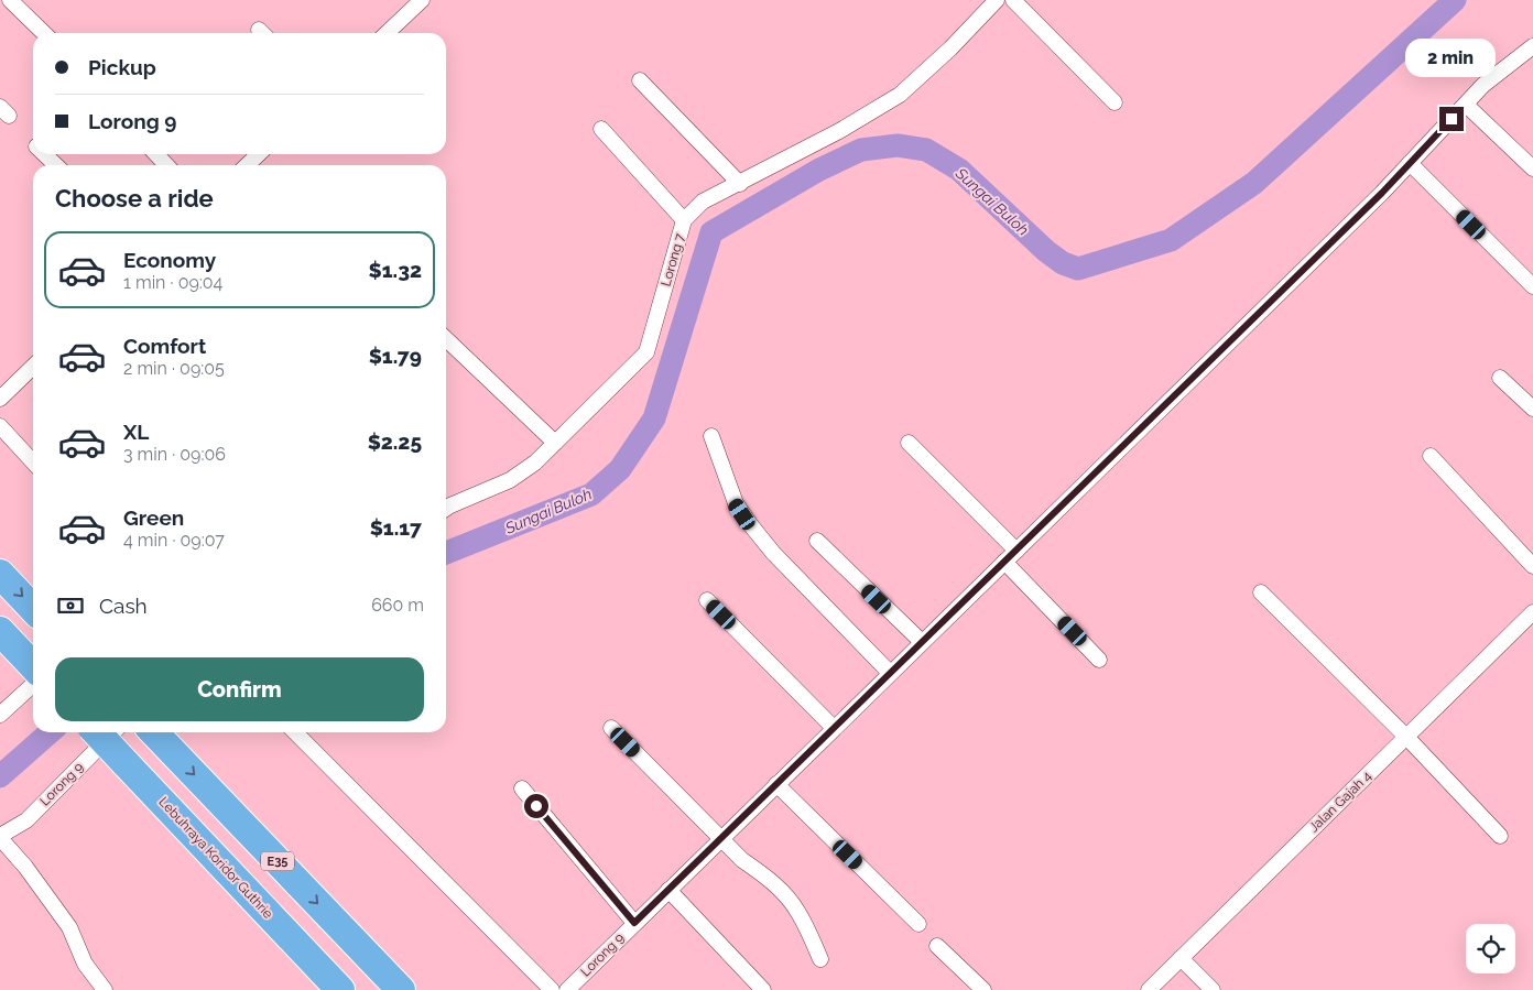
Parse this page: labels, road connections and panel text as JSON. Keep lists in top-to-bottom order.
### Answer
{
  "streets": {
    "highway": ["Lebuhraya Koridor Guthrie", "E35"],
    "street": ["Lorong 7", "Lorong 9", "Jalan Gajah 4"]
  },
  "water": ["Sungai Buloh"],
  "page": {
    "banner": ["Pickup", "Lorong 9"],
    "bubble": "2 min",
    "heading": "Choose a ride",
    "list": [
      {
        "name": "Economy",
        "note": "1 min · 09:04",
        "value": "$1.32"
      },
      {
        "name": "Comfort",
        "note": "2 min · 09:05",
        "value": "$1.79"
      },
      {
        "name": "XL",
        "note": "3 min · 09:06",
        "value": "$2.25"
      },
      {
        "name": "Green",
        "note": "4 min · 09:07",
        "value": "$1.17"
      }
    ],
    "pay": ["Cash", "660 m"],
    "buttons": "Confirm"
  }
}
